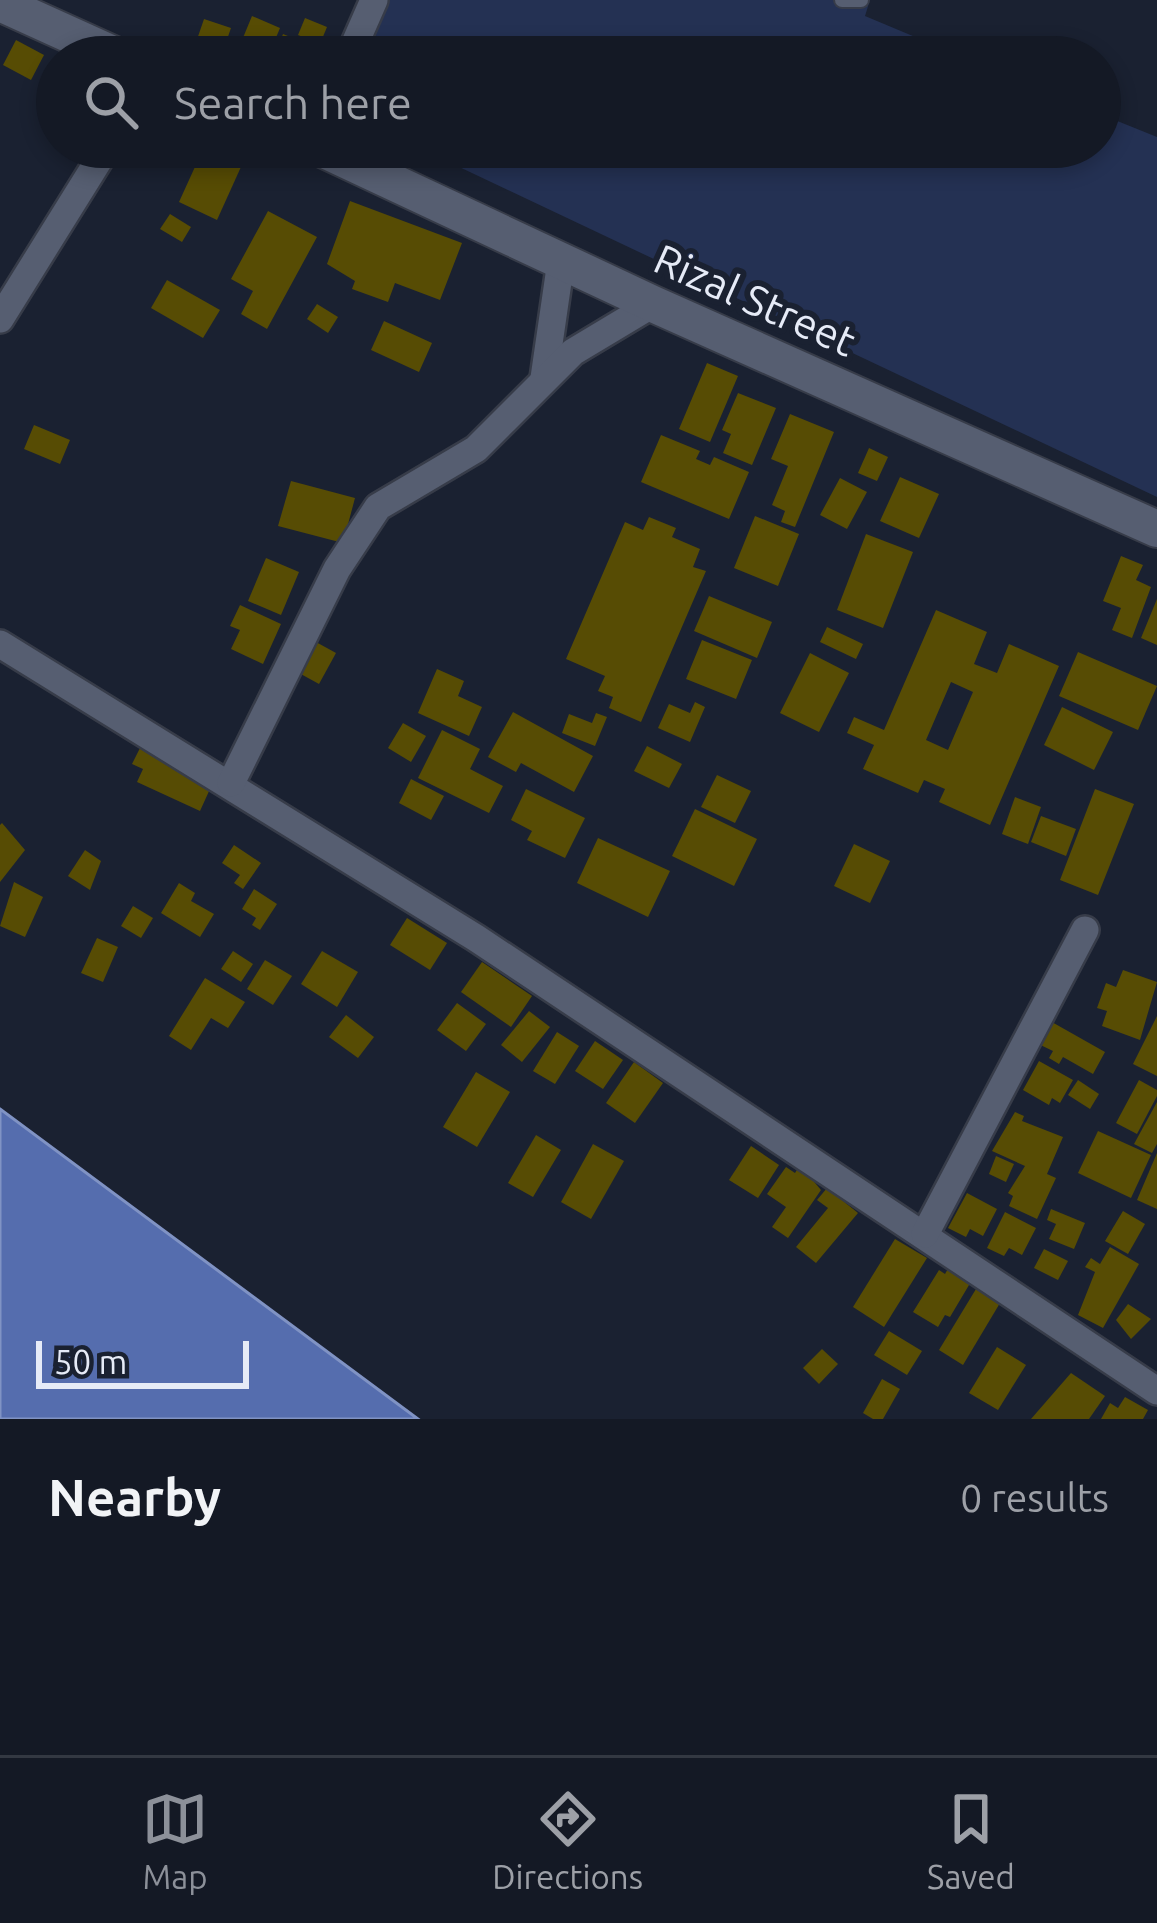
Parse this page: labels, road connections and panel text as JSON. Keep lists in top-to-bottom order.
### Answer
{
  "streets": {
    "main road": ["Rizal Street"]
  },
  "scale_bar": "50 m",
  "page": {
    "search": "Search here",
    "scale": "50 m",
    "heading": ["Nearby", "0 results"],
    "nav": ["Map", "Directions", "Saved"]
  }
}
